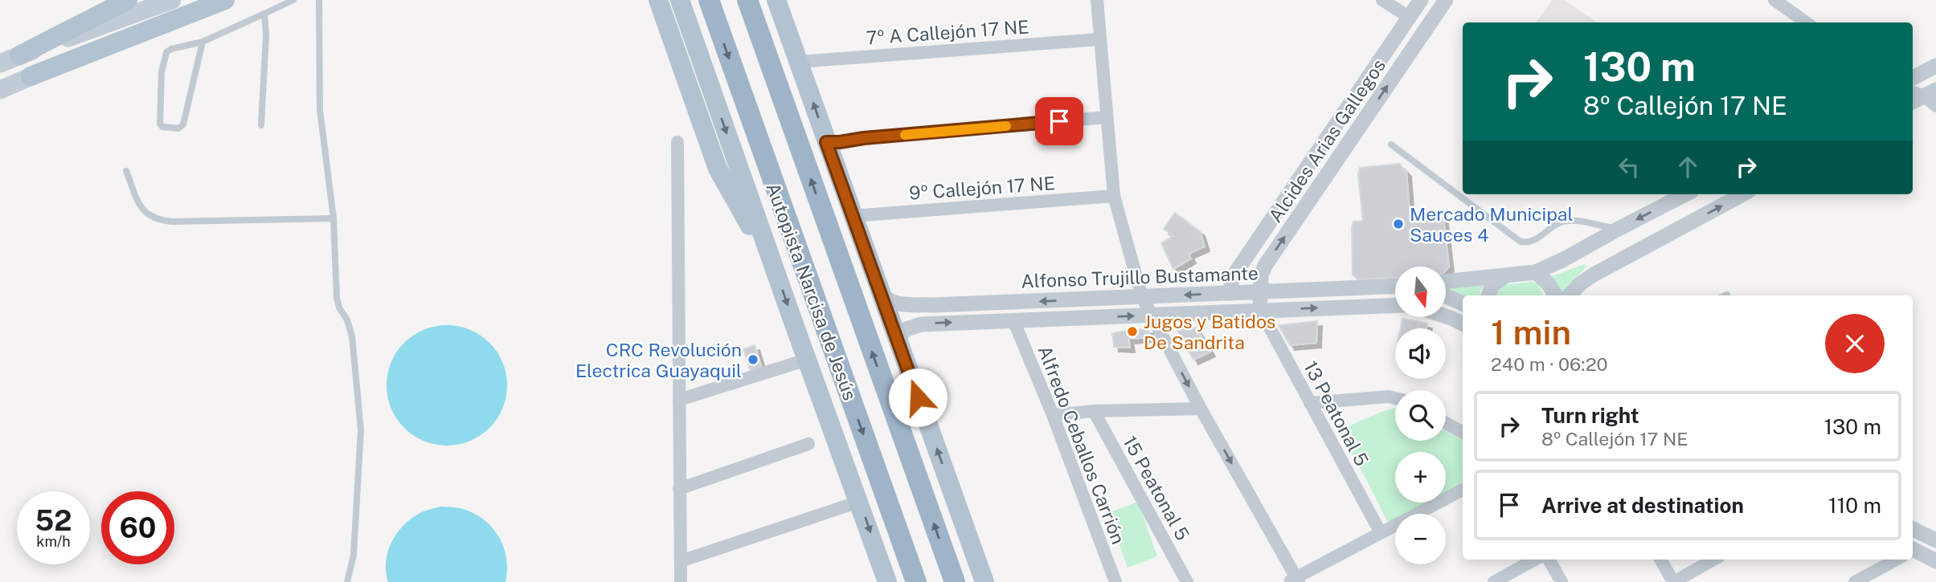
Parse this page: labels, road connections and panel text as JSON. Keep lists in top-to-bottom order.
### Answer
{
  "streets": {
    "highway": ["Autopista Narcisa de Jesús"],
    "street": [
      "7º A Callejón 17 NE",
      "Alcides Arias Gallegos",
      "9º Callejón 17 NE",
      "Alfonso Trujillo Bustamante",
      "13 Peatonal 5",
      "Alfredo Ceballos Carrión",
      "15 Peatonal 5"
    ]
  },
  "crossings": [
    ["Alcides Arias Gallegos", "Alfonso Trujillo Bustamante"],
    ["Alcides Arias Gallegos", "13 Peatonal 5"],
    ["Alfonso Trujillo Bustamante", "13 Peatonal 5"],
    ["Alfonso Trujillo Bustamante", "Alfredo Ceballos Carrión"]
  ],
  "places": ["Mercado Municipal Sauces 4", "Jugos y Batidos De Sandrita", "CRC Revolución Electrica Guayaquil"],
  "north": "bottom",
  "page": {
    "turn": ["130 m", "8º Callejón 17 NE"],
    "map_buttons": ["+", "−"],
    "heading": ["1 min", "240 m · 06:20"],
    "list": [
      {
        "name": "Turn right",
        "note": "8º Callejón 17 NE",
        "value": "130 m"
      },
      {
        "name": "Arrive at destination",
        "value": "110 m"
      }
    ],
    "speed": "52 km/h",
    "limit": "60"
  }
}
